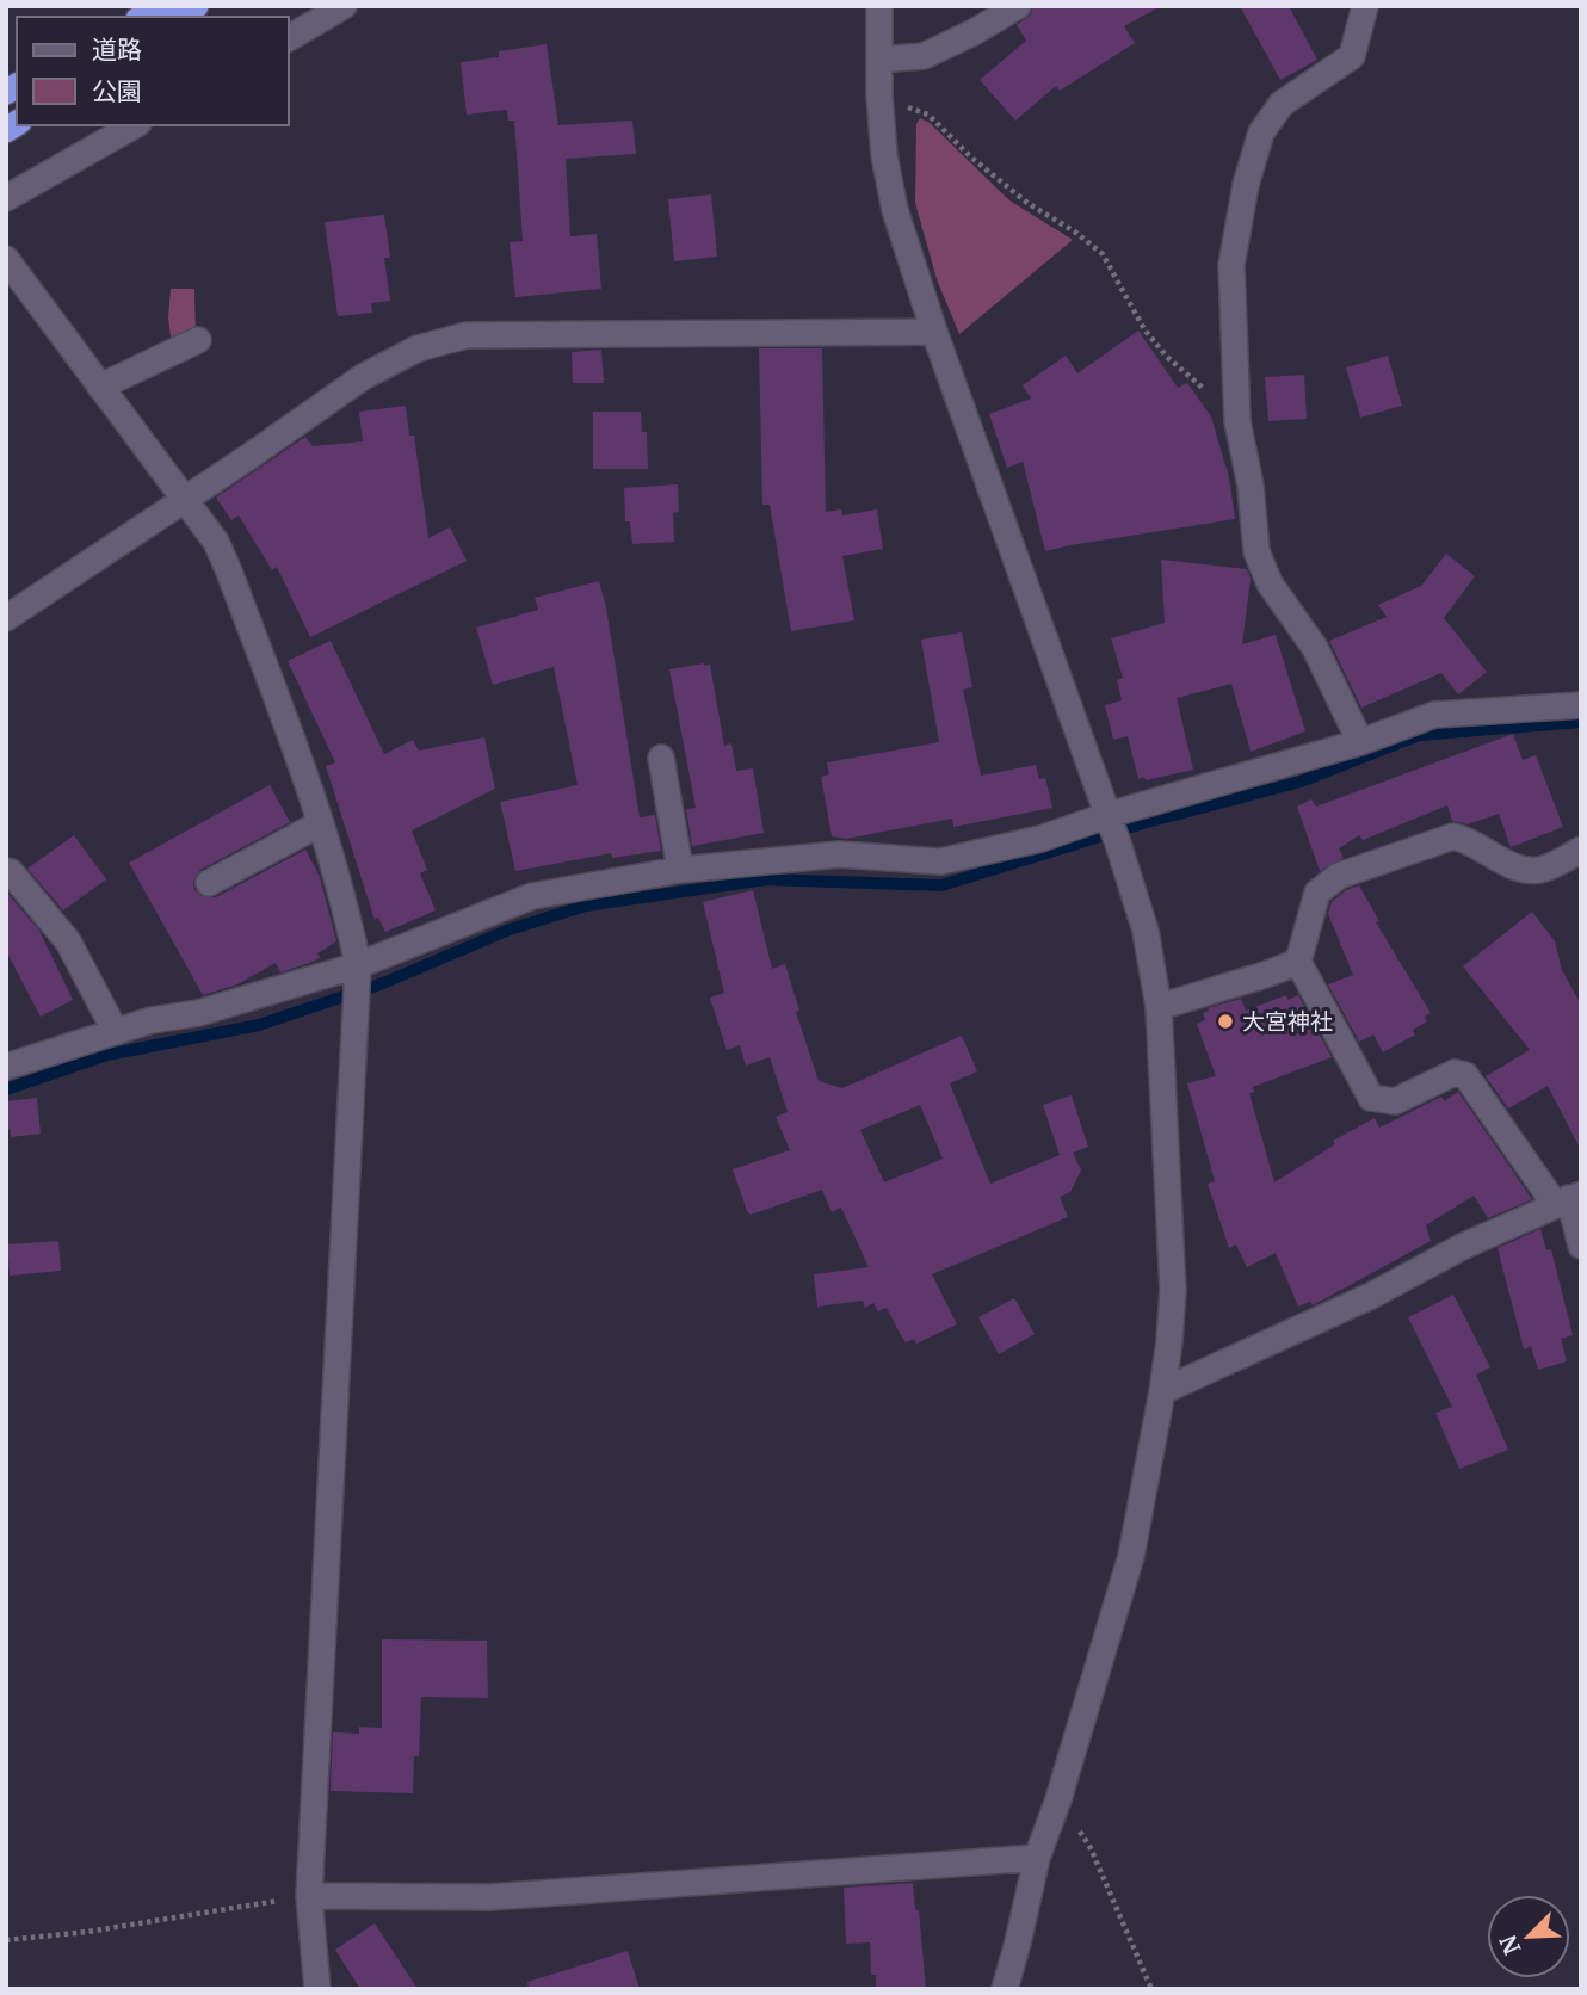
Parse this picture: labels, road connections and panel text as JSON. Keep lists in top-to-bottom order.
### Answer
{
  "places": ["大宮神社"],
  "legend": ["道路", "公園"],
  "north": "bottom left"
}
